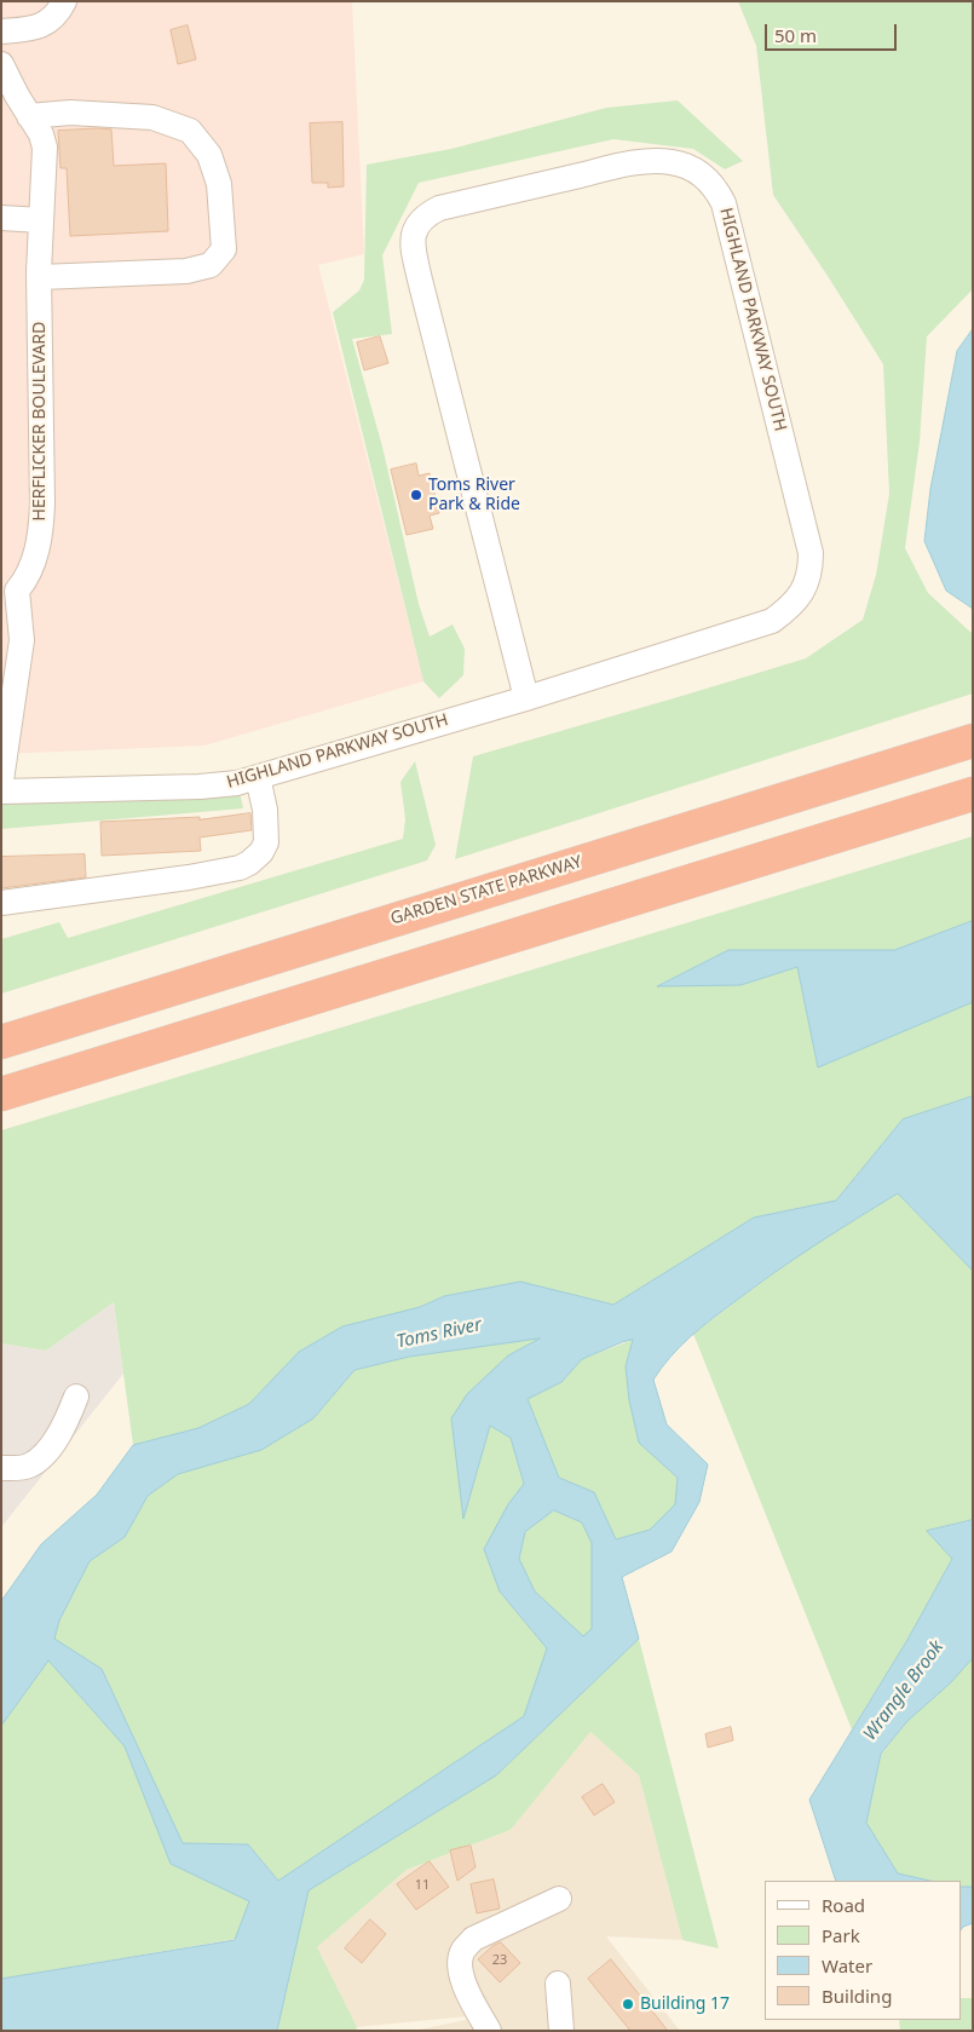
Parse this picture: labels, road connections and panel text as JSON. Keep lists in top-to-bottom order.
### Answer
{
  "streets": {
    "highway": ["GARDEN STATE PARKWAY"],
    "street": ["HIGHLAND PARKWAY SOUTH", "HERFLICKER BOULEVARD"]
  },
  "water": ["Toms River", "Wrangle Brook"],
  "places": ["Toms River Park & Ride", "Building 17"],
  "house_numbers": ["11", "23"],
  "legend": [
    "Road",
    "Park",
    "Water",
    "Building"
  ],
  "scale_bar": "50 m"
}
